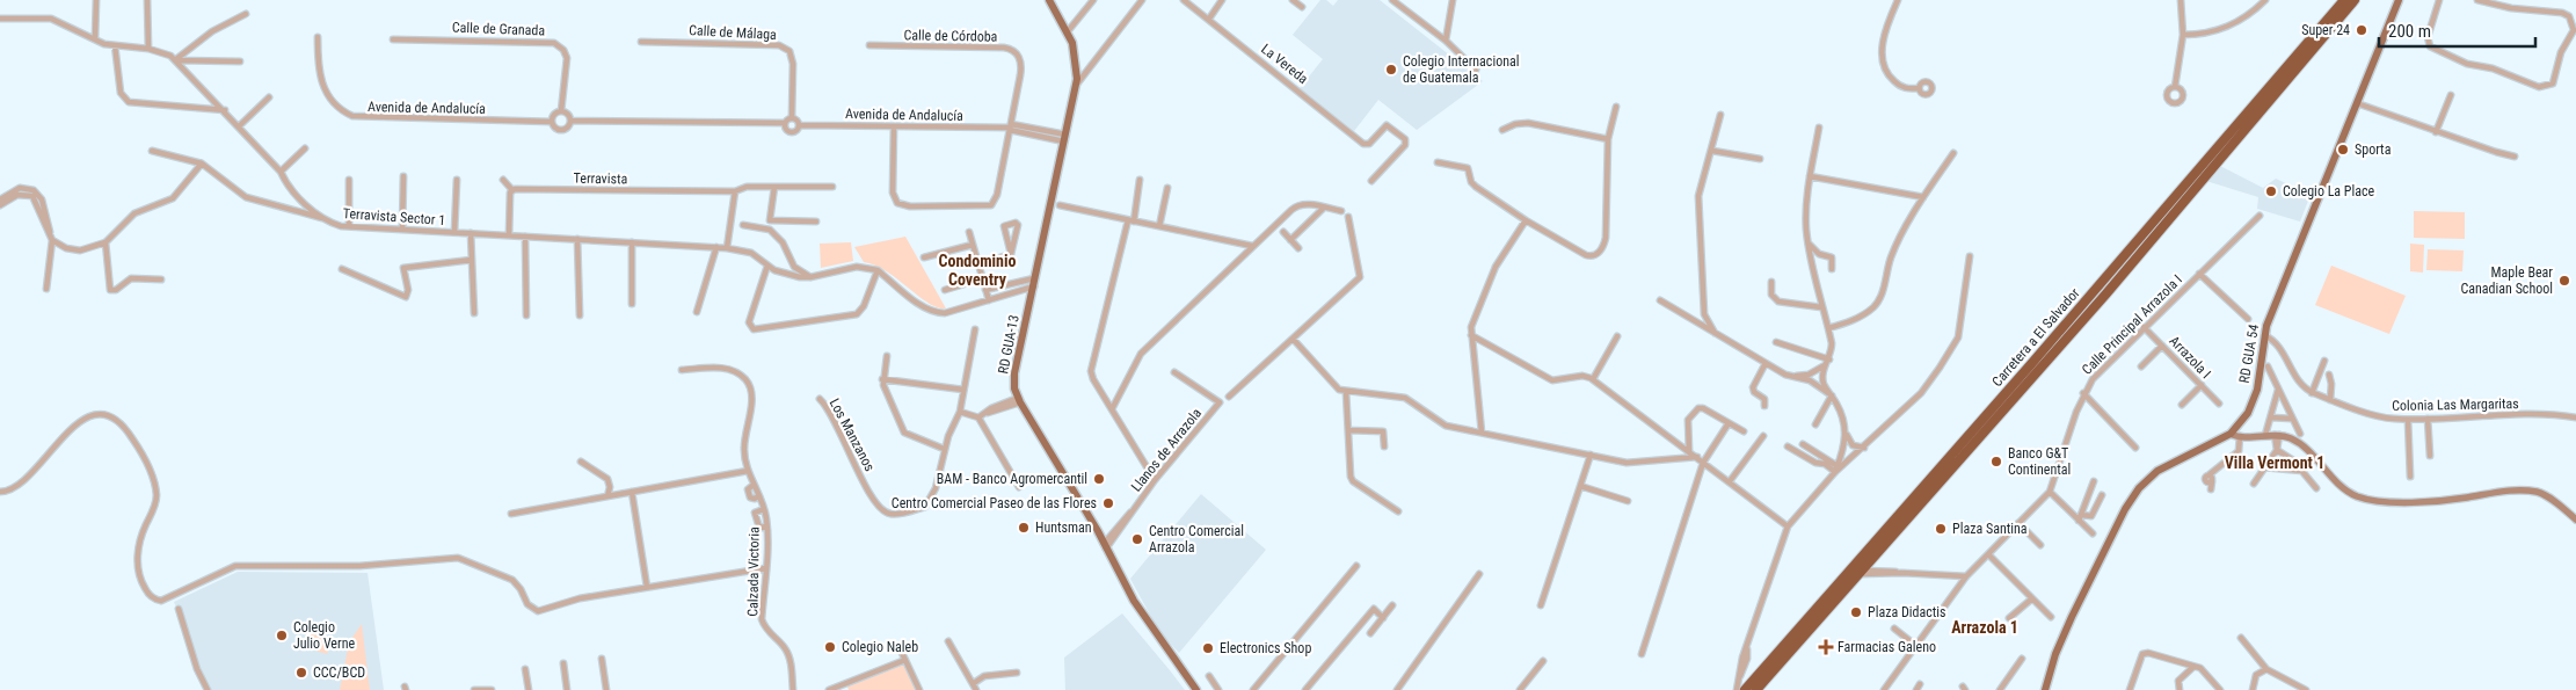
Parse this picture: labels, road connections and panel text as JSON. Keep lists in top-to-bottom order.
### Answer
{
  "streets": {
    "highway": ["Carretera a El Salvador"],
    "main road": ["RD GUA-13", "RD GUA 54"],
    "street": [
      "Calle de Granada",
      "Calle de Málaga",
      "Calle de Córdoba",
      "La Vereda",
      "Avenida de Andalucía",
      "Terravista",
      "Terravista Sector 1",
      "Calle Principal Arrazola I",
      "Arrazola I",
      "Colonia Las Margaritas",
      "Los Manzanos",
      "Llanos de Arrazola",
      "Calzada Victoria"
    ]
  },
  "crossings": [
    ["Calle de Granada", "Avenida de Andalucía"],
    ["Calle de Málaga", "Avenida de Andalucía"],
    ["Calle de Córdoba", "Avenida de Andalucía"],
    ["Avenida de Andalucía", "RD GUA-13"],
    ["Calle Principal Arrazola I", "Arrazola I"],
    ["RD GUA-13", "Llanos de Arrazola"]
  ],
  "districts": ["Condominio Coventry", "Villa Vermont 1", "Arrazola 1"],
  "places": {
    "other": [
      "Super 24",
      "Colegio Internacional de Guatemala",
      "Sporta",
      "Colegio La Place",
      "Maple Bear Canadian School",
      "Banco G&T Continental",
      "BAM - Banco Agromercantil",
      "Centro Comercial Paseo de las Flores",
      "Huntsman",
      "Plaza Santina",
      "Centro Comercial Arrazola",
      "Plaza Didactis",
      "Colegio Julio Verne",
      "Colegio Naleb",
      "Electronics Shop",
      "CCC/BCD"
    ],
    "health": ["Farmacias Galeno"]
  },
  "scale_bar": "200 m"
}
